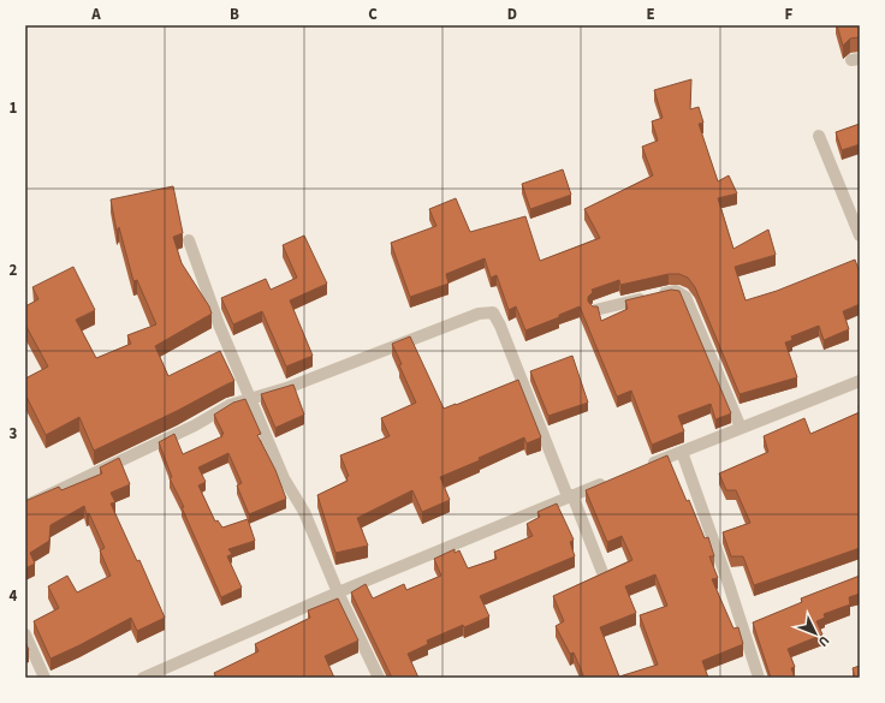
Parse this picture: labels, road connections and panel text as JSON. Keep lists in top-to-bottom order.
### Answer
{
  "north": "bottom right",
  "grid": {
    "columns": [
      "A",
      "B",
      "C",
      "D",
      "E",
      "F"
    ],
    "rows": [
      "1",
      "2",
      "3",
      "4"
    ]
  }
}
